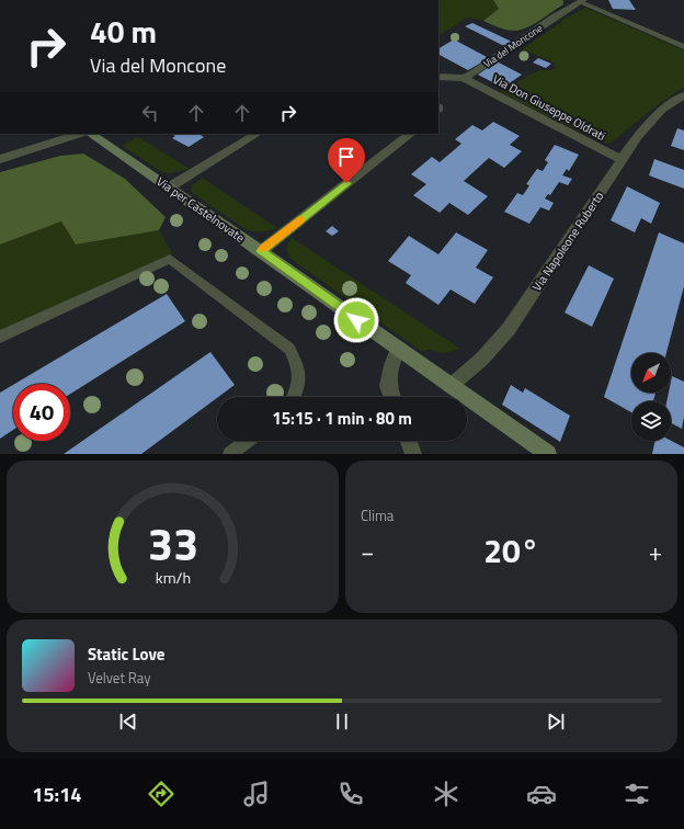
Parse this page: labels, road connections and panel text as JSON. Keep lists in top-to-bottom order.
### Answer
{
  "streets": {
    "street": [
      "Via del Moncone",
      "Via Don Giuseppe Oldrati",
      "Via per Castelnovate",
      "Via Napoleone Ruberto"
    ]
  },
  "crossings": [
    ["Via del Moncone", "Via Don Giuseppe Oldrati"],
    ["Via Don Giuseppe Oldrati", "Via Napoleone Ruberto"],
    ["Via per Castelnovate", "Via Napoleone Ruberto"]
  ],
  "north": "bottom left",
  "page": {
    "turn": ["40 m", "Via del Moncone"],
    "limit": "40",
    "trip": "15:15 · 1 min · 80 m",
    "tile": "Clima",
    "heat": ["−", "20°", "+"],
    "song": ["Static Love", "Velvet Ray"],
    "tabs": "15:14",
    "gauge": ["33", "km/h"]
  }
}
